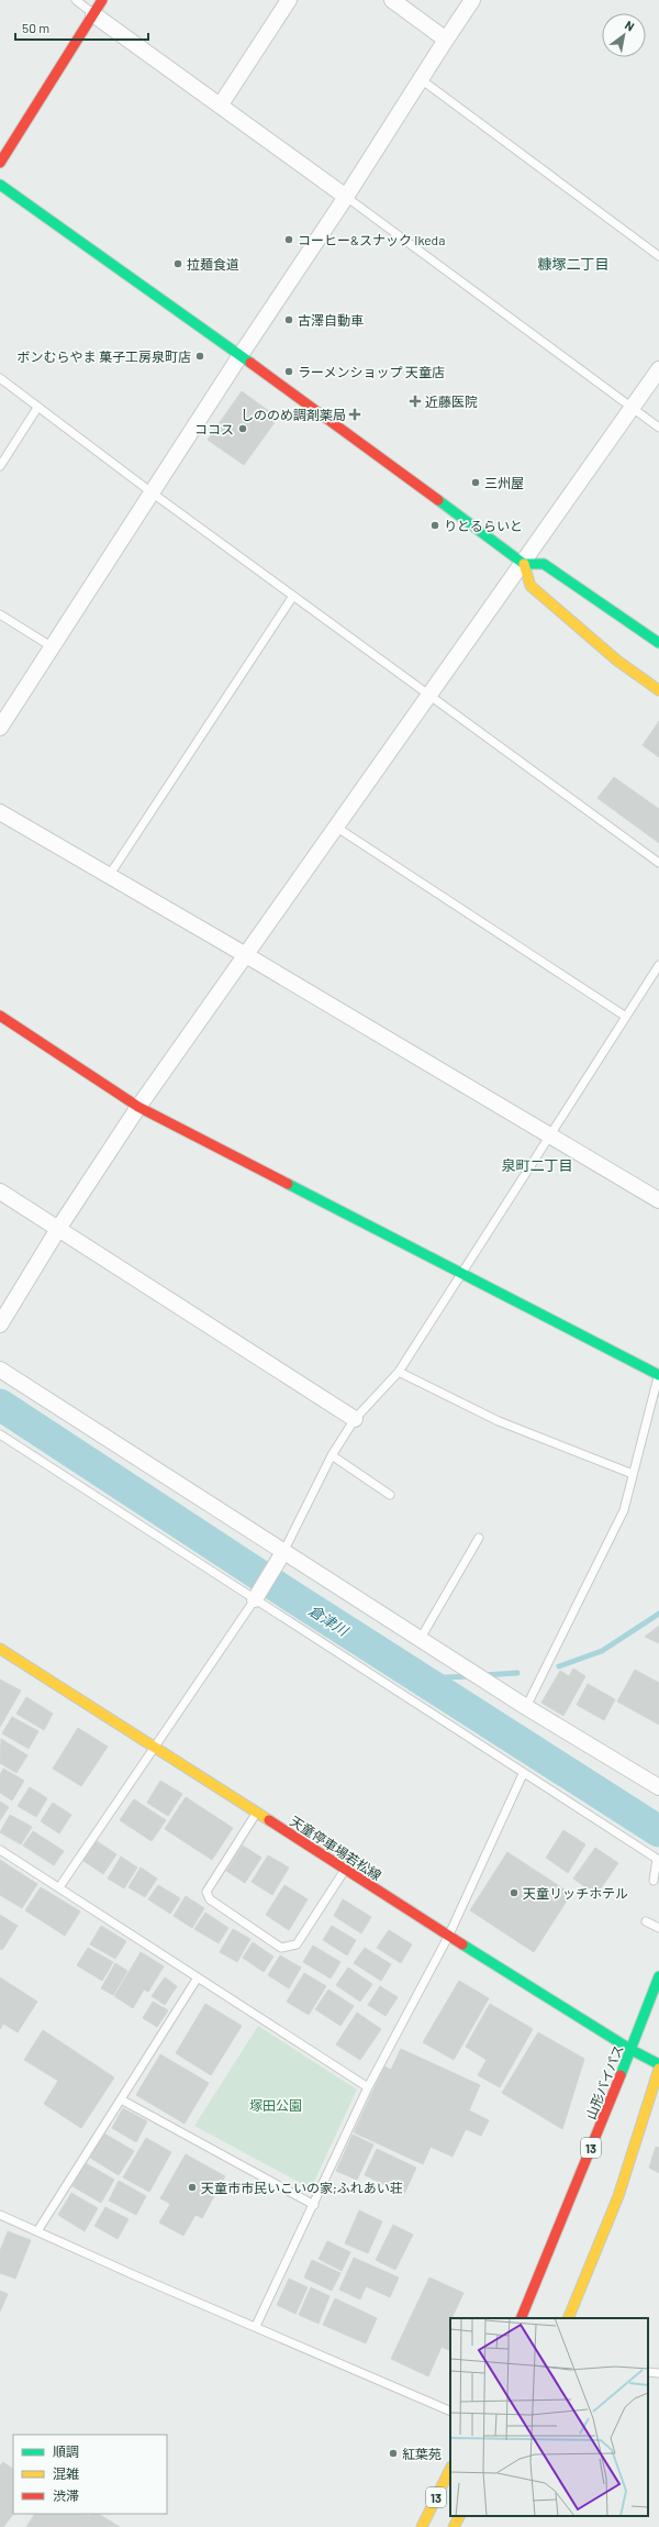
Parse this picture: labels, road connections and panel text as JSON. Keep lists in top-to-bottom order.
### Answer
{
  "streets": {
    "main road": ["天童停車場若松線", "山形バイパス", "13"]
  },
  "crossings": [
    ["天童停車場若松線", "山形バイパス"]
  ],
  "districts": ["糠塚二丁目", "泉町二丁目"],
  "water": ["倉津川"],
  "parks": ["塚田公園"],
  "places": {
    "other": [
      "コーヒー&スナック Ikeda",
      "拉麺食道",
      "古澤自動車",
      "ボンむらやま 菓子工房泉町店",
      "ラーメンショップ 天童店",
      "ココス",
      "三州屋",
      "りとるらいと",
      "天童リッチホテル",
      "天童市市民いこいの家;ふれあい荘",
      "紅葉苑"
    ],
    "health": ["近藤医院", "しののめ調剤薬局"]
  },
  "legend": ["順調", "混雑", "渋滞"],
  "scale_bar": "50 m",
  "north": "top right"
}
